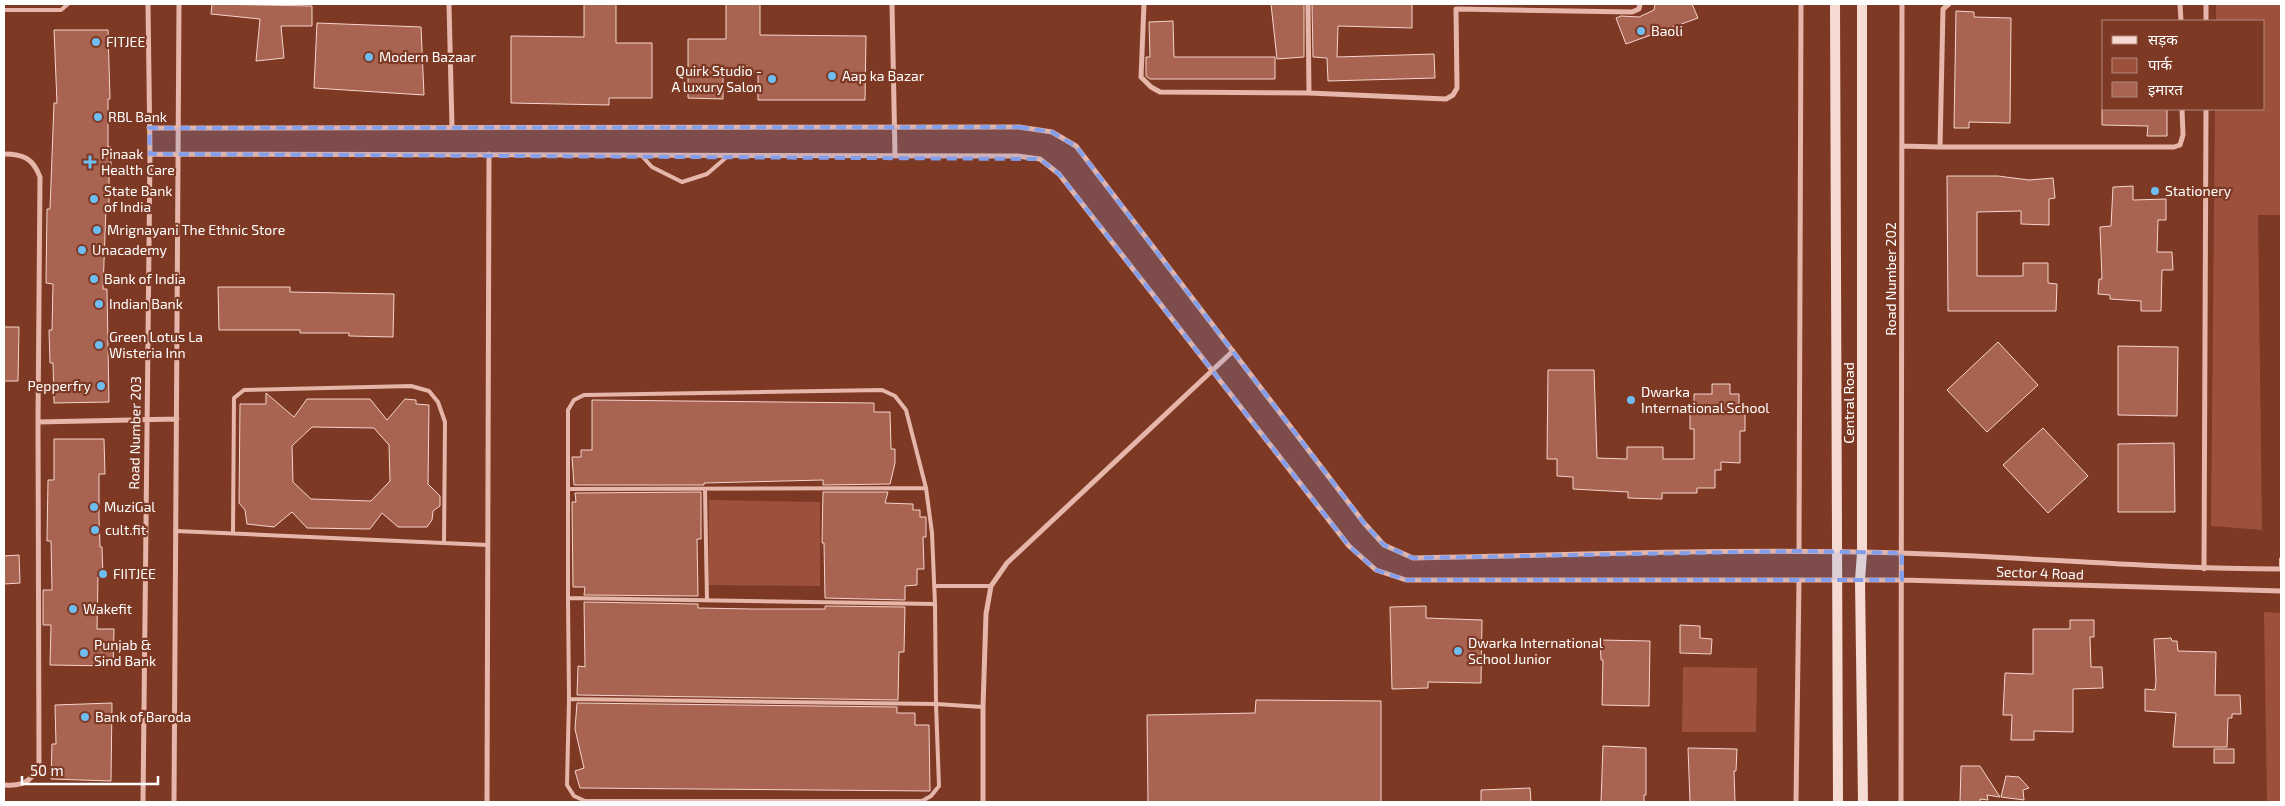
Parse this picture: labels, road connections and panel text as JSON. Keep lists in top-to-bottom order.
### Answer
{
  "streets": {
    "main road": ["Central Road"],
    "street": ["Road Number 202", "Road Number 203", "Sector 4 Road"]
  },
  "crossings": [
    ["Road Number 202", "Sector 4 Road"],
    ["Central Road", "Sector 4 Road"],
    ["Road Number 203", "Sector 4 Road"]
  ],
  "places": {
    "other": [
      "Baoli",
      "FITJEE",
      "Modern Bazaar",
      "Aap ka Bazar",
      "Quirk Studio - A luxury Salon",
      "RBL Bank",
      "Stationery",
      "State Bank of India",
      "Mrignayani The Ethnic Store",
      "Unacademy",
      "Bank of India",
      "Indian Bank",
      "Green Lotus La Wisteria Inn",
      "Pepperfry",
      "Dwarka International School",
      "MuziGal",
      "cult.fit",
      "FIITJEE",
      "Wakefit",
      "Dwarka International School Junior",
      "Punjab & Sind Bank",
      "Bank of Baroda"
    ],
    "health": ["Pinaak Health Care"]
  },
  "legend": ["सड़क", "पार्क", "इमारत"],
  "scale_bar": "50 m"
}
